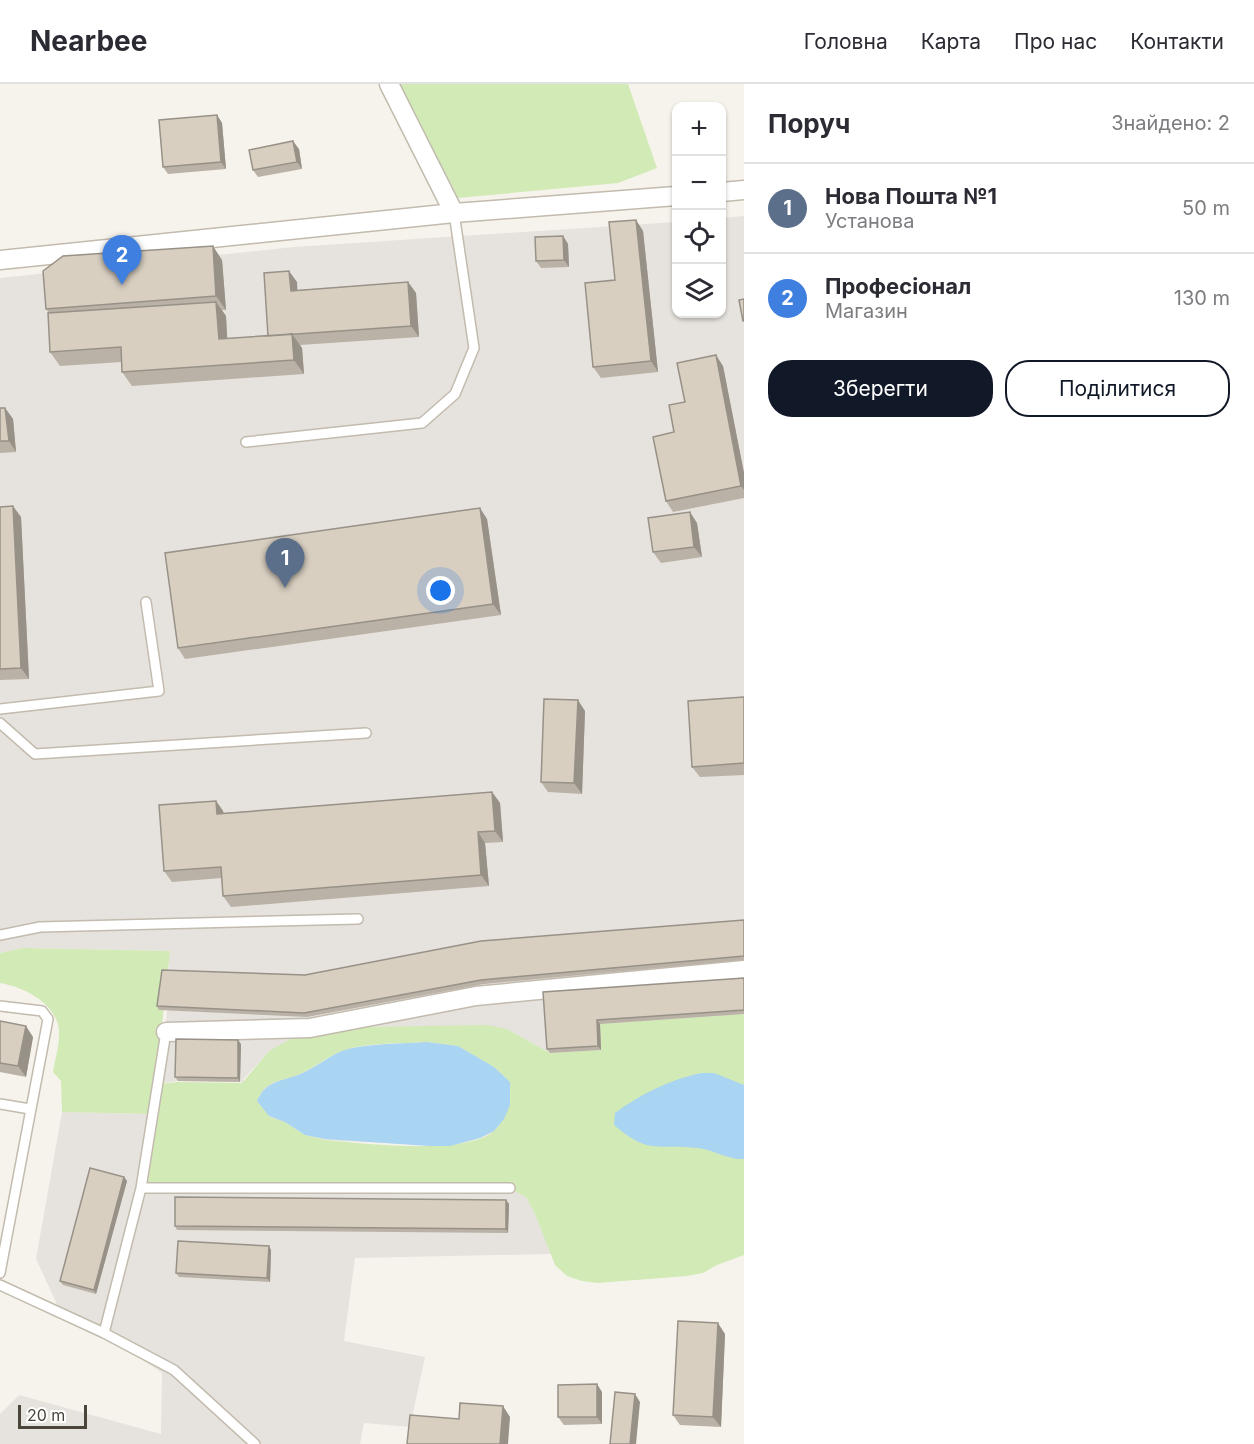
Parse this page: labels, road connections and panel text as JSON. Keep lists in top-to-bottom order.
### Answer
{
  "scale_bar": "20 m",
  "page": {
    "header": "Nearbee",
    "nav": [
      "Головна",
      "Карта",
      "Про нас",
      "Контакти"
    ],
    "heading": ["Поруч", "Знайдено: 2"],
    "map_buttons": ["+", "−"],
    "list": [
      {
        "mark": "1",
        "name": "Нова Пошта №1",
        "note": "Установа",
        "value": "50 m"
      },
      {
        "mark": "2",
        "name": "Професіонал",
        "note": "Магазин",
        "value": "130 m"
      }
    ],
    "pins": ["2", "1"],
    "buttons": ["Зберегти", "Поділитися"],
    "scale": "20 m"
  }
}
